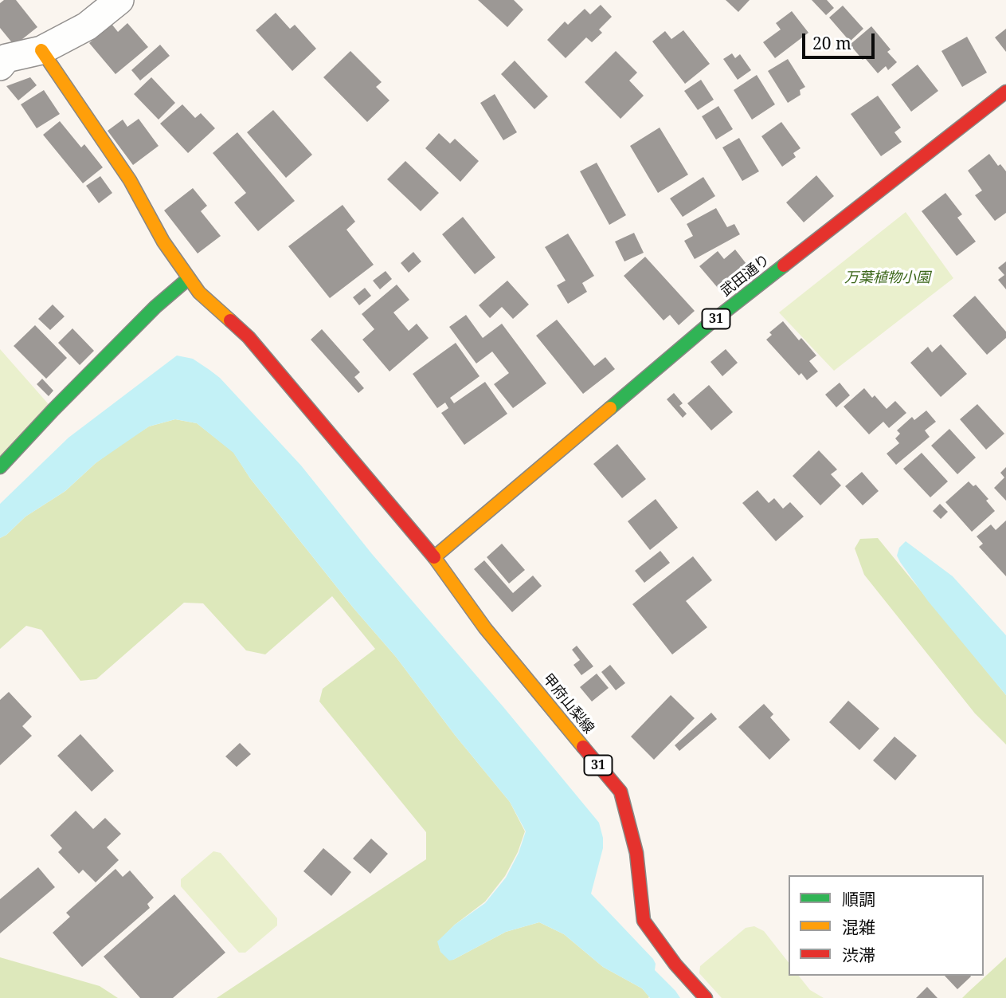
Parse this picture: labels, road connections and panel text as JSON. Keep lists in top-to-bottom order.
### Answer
{
  "streets": {
    "main road": ["武田通り", "31", "甲府山梨線"]
  },
  "crossings": [
    ["武田通り", "甲府山梨線"]
  ],
  "parks": ["万葉植物小園"],
  "legend": ["順調", "混雑", "渋滞"],
  "scale_bar": "20 m"
}
